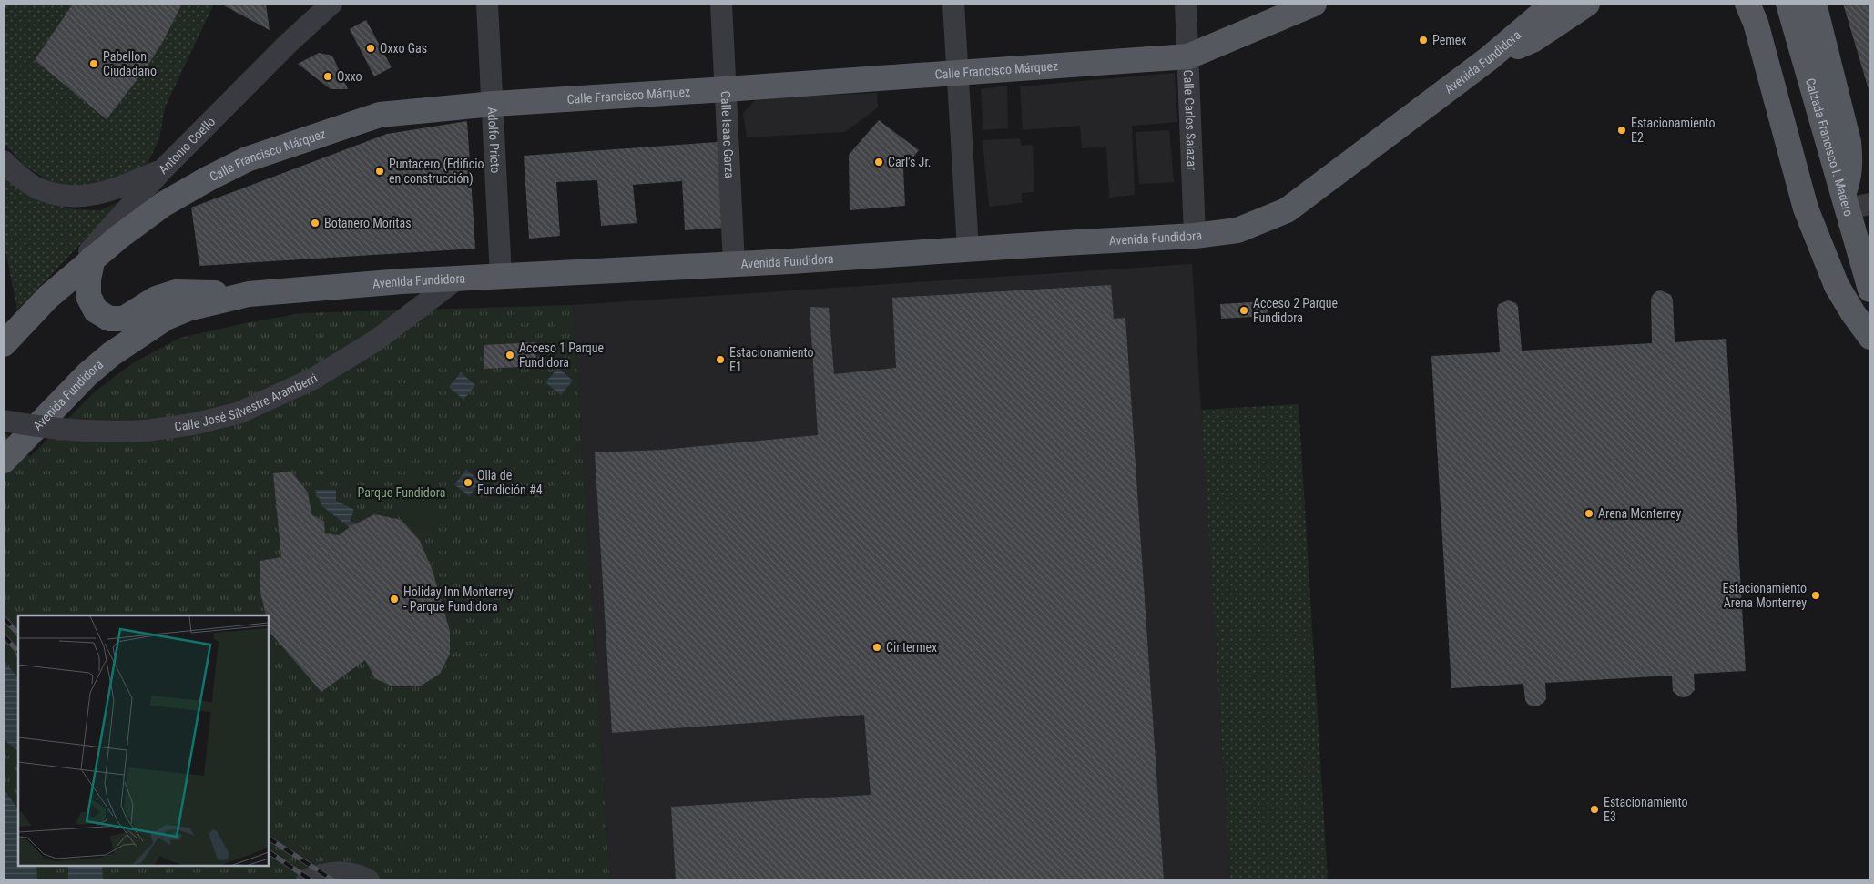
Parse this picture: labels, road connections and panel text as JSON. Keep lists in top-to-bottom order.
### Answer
{
  "streets": {
    "main road": ["Avenida Fundidora", "Calle Francisco Márquez", "Calzada Francisco I. Madero"],
    "street": [
      "Calle Carlos Salazar",
      "Calle Isaac Garza",
      "Adolfo Prieto",
      "Antonio Coello",
      "Calle José Silvestre Aramberri"
    ]
  },
  "crossings": [
    ["Avenida Fundidora", "Calle Carlos Salazar"],
    ["Avenida Fundidora", "Calle Isaac Garza"],
    ["Avenida Fundidora", "Adolfo Prieto"],
    ["Avenida Fundidora", "Calle José Silvestre Aramberri"],
    ["Calle Francisco Márquez", "Calle Carlos Salazar"],
    ["Calle Francisco Márquez", "Calle Isaac Garza"],
    ["Calle Francisco Márquez", "Adolfo Prieto"],
    ["Calle Francisco Márquez", "Antonio Coello"]
  ],
  "parks": ["Parque Fundidora"],
  "places": [
    "Pemex",
    "Oxxo Gas",
    "Pabellon Ciudadano",
    "Oxxo",
    "Estacionamiento E2",
    "Carl's Jr.",
    "Puntacero (Edificio en construcción)",
    "Botanero Moritas",
    "Acceso 2 Parque Fundidora",
    "Acceso 1 Parque Fundidora",
    "Estacionamiento E1",
    "Olla de Fundición #4",
    "Arena Monterrey",
    "Estacionamiento Arena Monterrey",
    "Holiday Inn Monterrey - Parque Fundidora",
    "Cintermex",
    "Estacionamiento E3"
  ]
}
